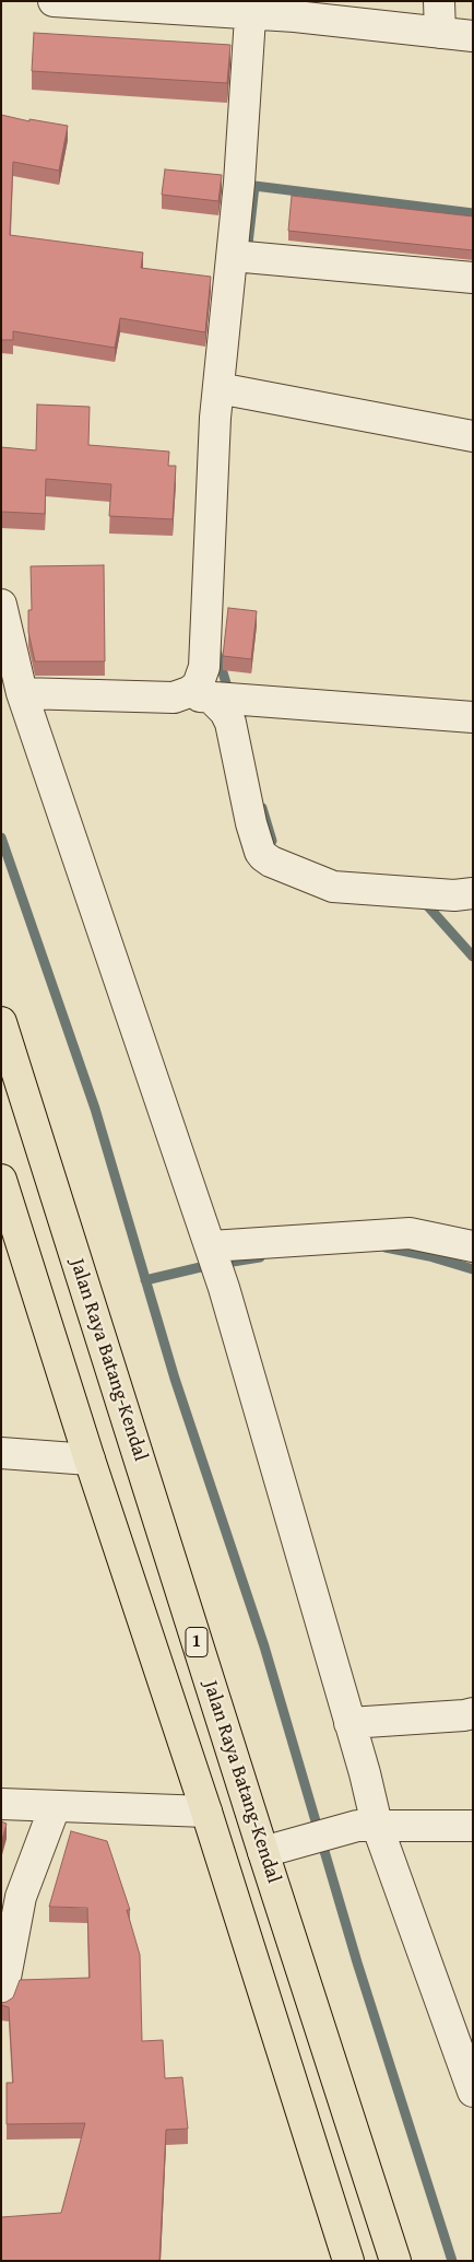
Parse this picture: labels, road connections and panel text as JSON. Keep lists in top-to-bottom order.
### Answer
{
  "streets": {
    "highway": ["Jalan Raya Batang-Kendal", "1"]
  }
}
